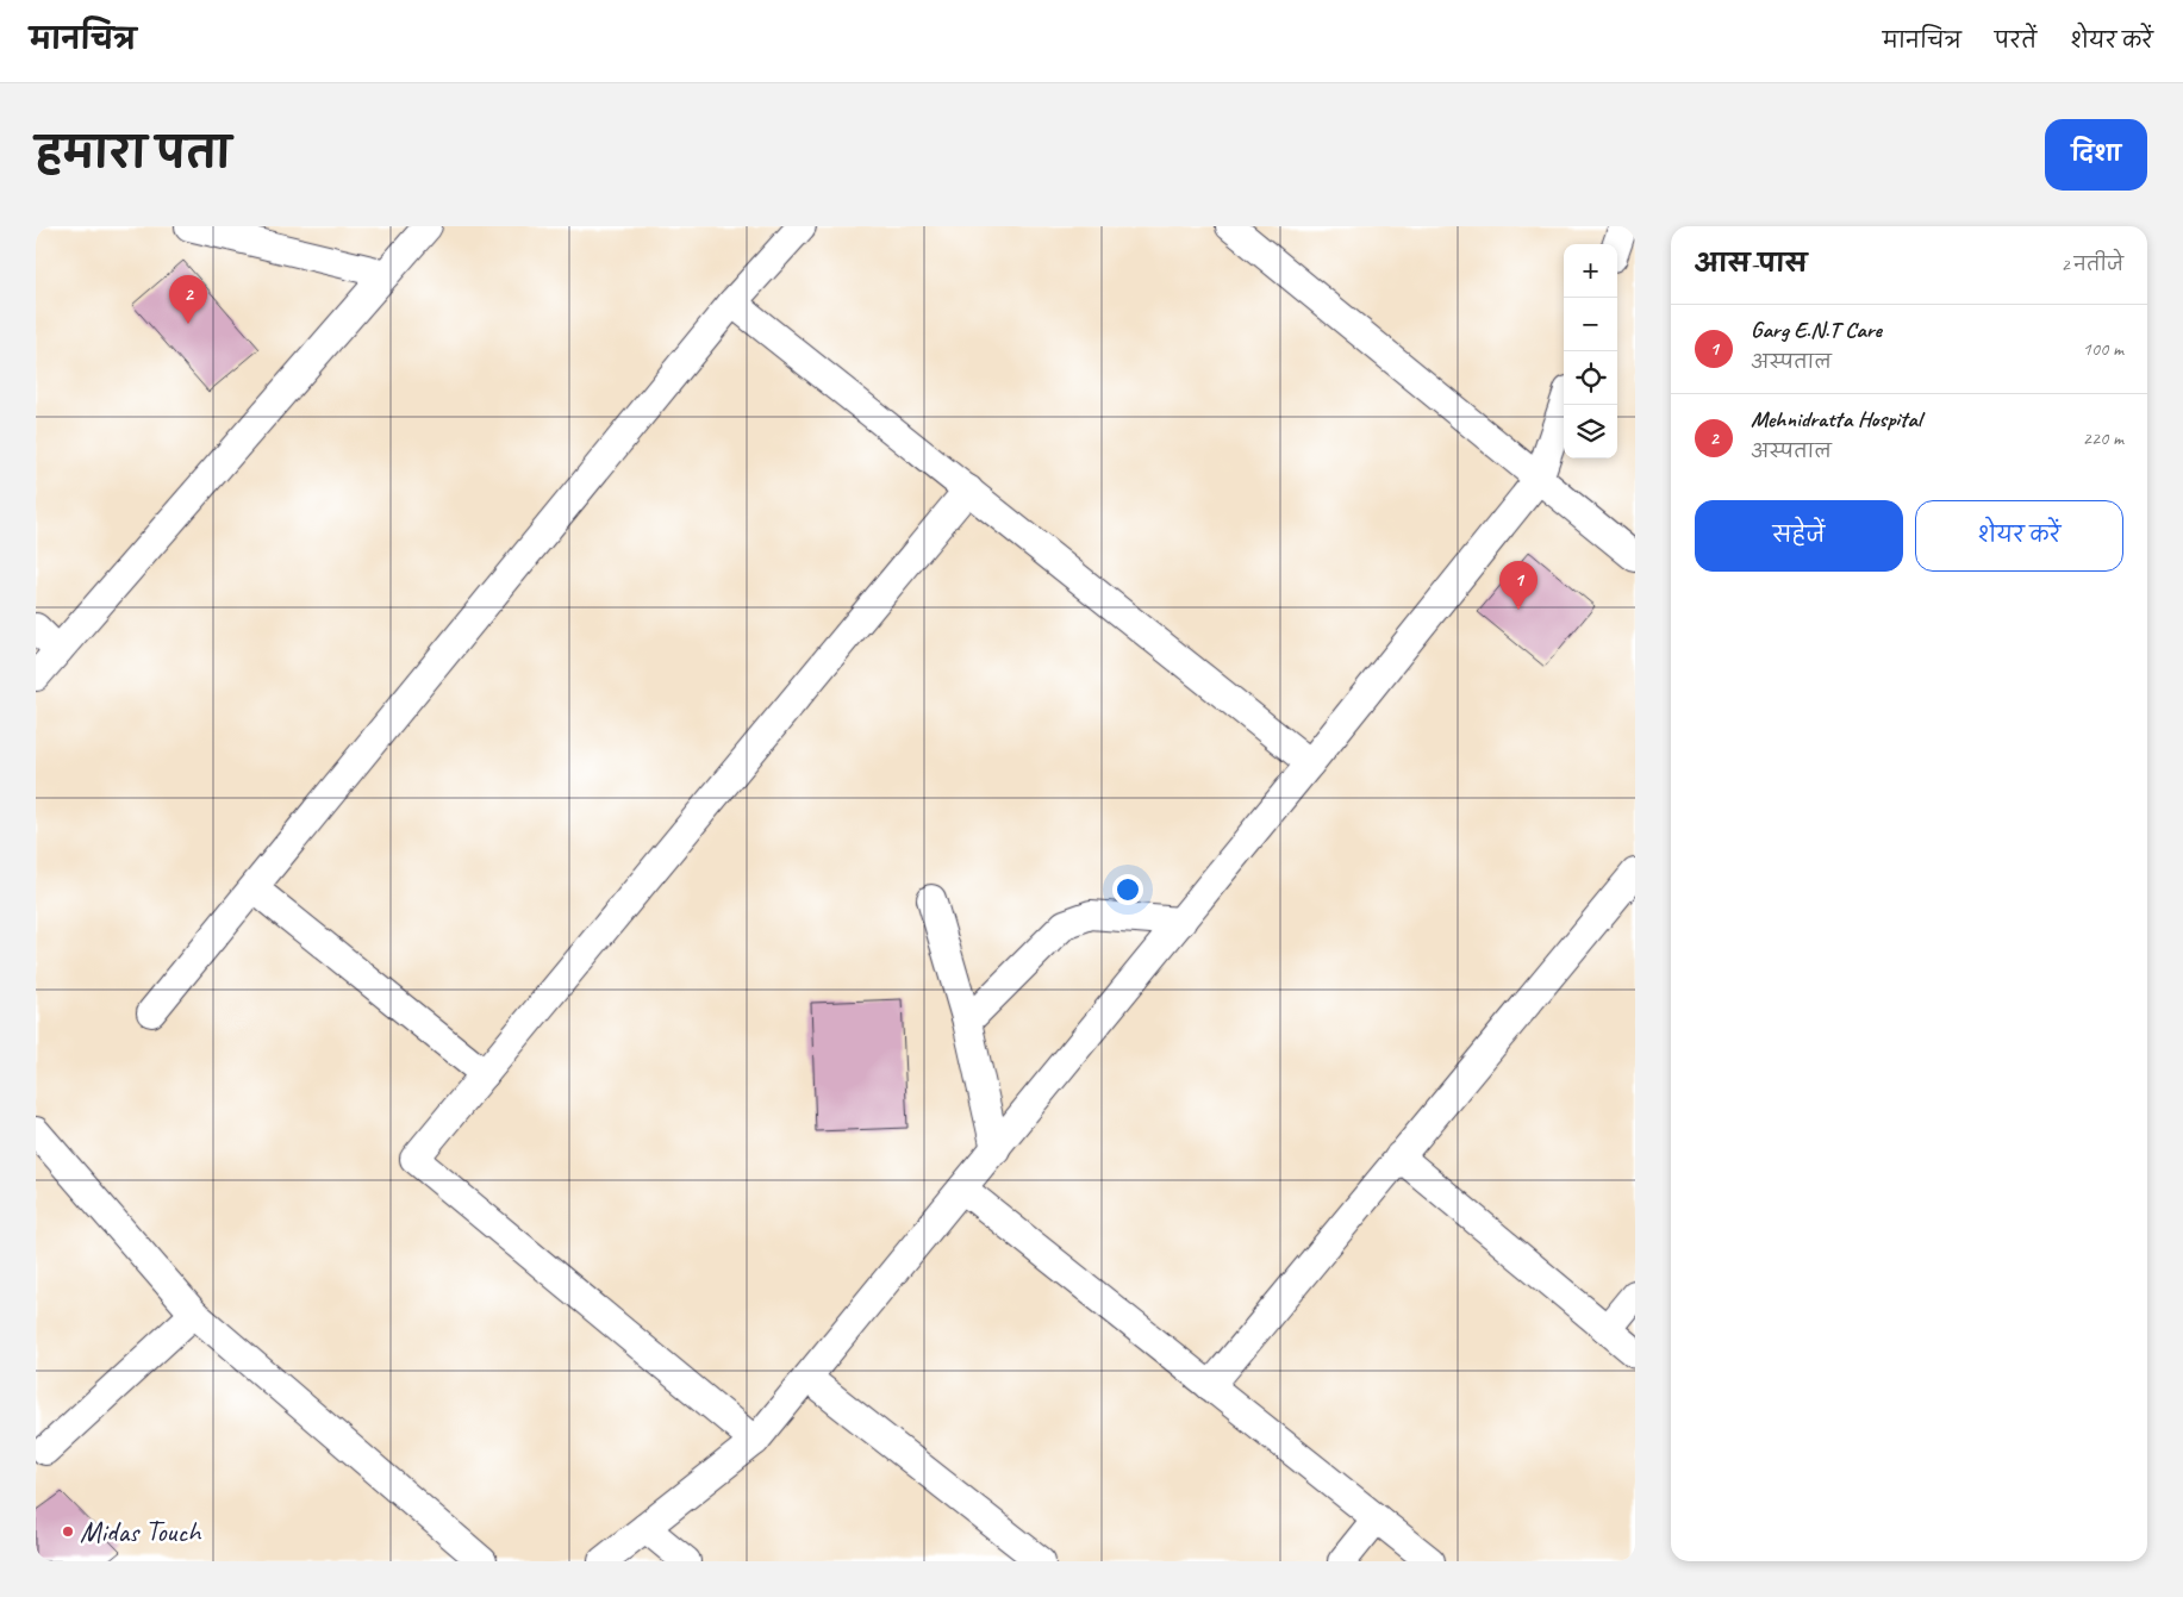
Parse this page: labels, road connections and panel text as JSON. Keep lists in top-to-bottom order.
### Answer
{
  "places": ["Midas Touch"],
  "page": {
    "header": "मानचित्र",
    "nav": ["मानचित्र", "परतें", "शेयर करें"],
    "title": "हमारा पता",
    "buttons": [
      "दिशा",
      ["सहेजें", "शेयर करें"]
    ],
    "heading": ["आस-पास", "2 नतीजे"],
    "map_buttons": ["+", "−"],
    "pins": ["2", "1"],
    "list": [
      {
        "mark": "1",
        "name": "Garg E.N.T Care",
        "note": "अस्पताल",
        "value": "100 m"
      },
      {
        "mark": "2",
        "name": "Mehnidratta Hospital",
        "note": "अस्पताल",
        "value": "220 m"
      }
    ]
  }
}
